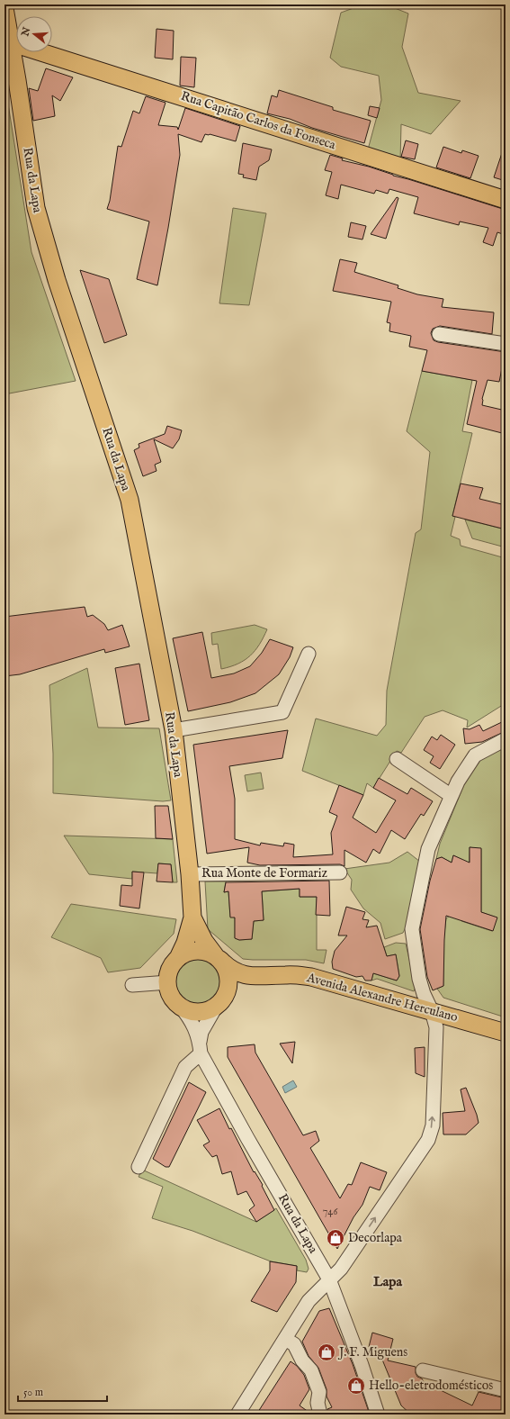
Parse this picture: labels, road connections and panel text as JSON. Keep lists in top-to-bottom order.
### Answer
{
  "streets": {
    "main road": ["Rua Capitão Carlos da Fonseca", "Rua da Lapa", "Avenida Alexandre Herculano"],
    "street": ["Rua Monte de Formariz"]
  },
  "crossings": [
    ["Rua Capitão Carlos da Fonseca", "Rua da Lapa"],
    ["Rua da Lapa", "Rua Monte de Formariz"],
    ["Rua da Lapa", "Avenida Alexandre Herculano"]
  ],
  "districts": ["Lapa"],
  "places": {
    "shop": ["Decorlapa", "J. F. Miguens", "Hello-eletrodomésticos"]
  },
  "house_numbers": ["746"],
  "scale_bar": "50 m",
  "north": "left"
}
